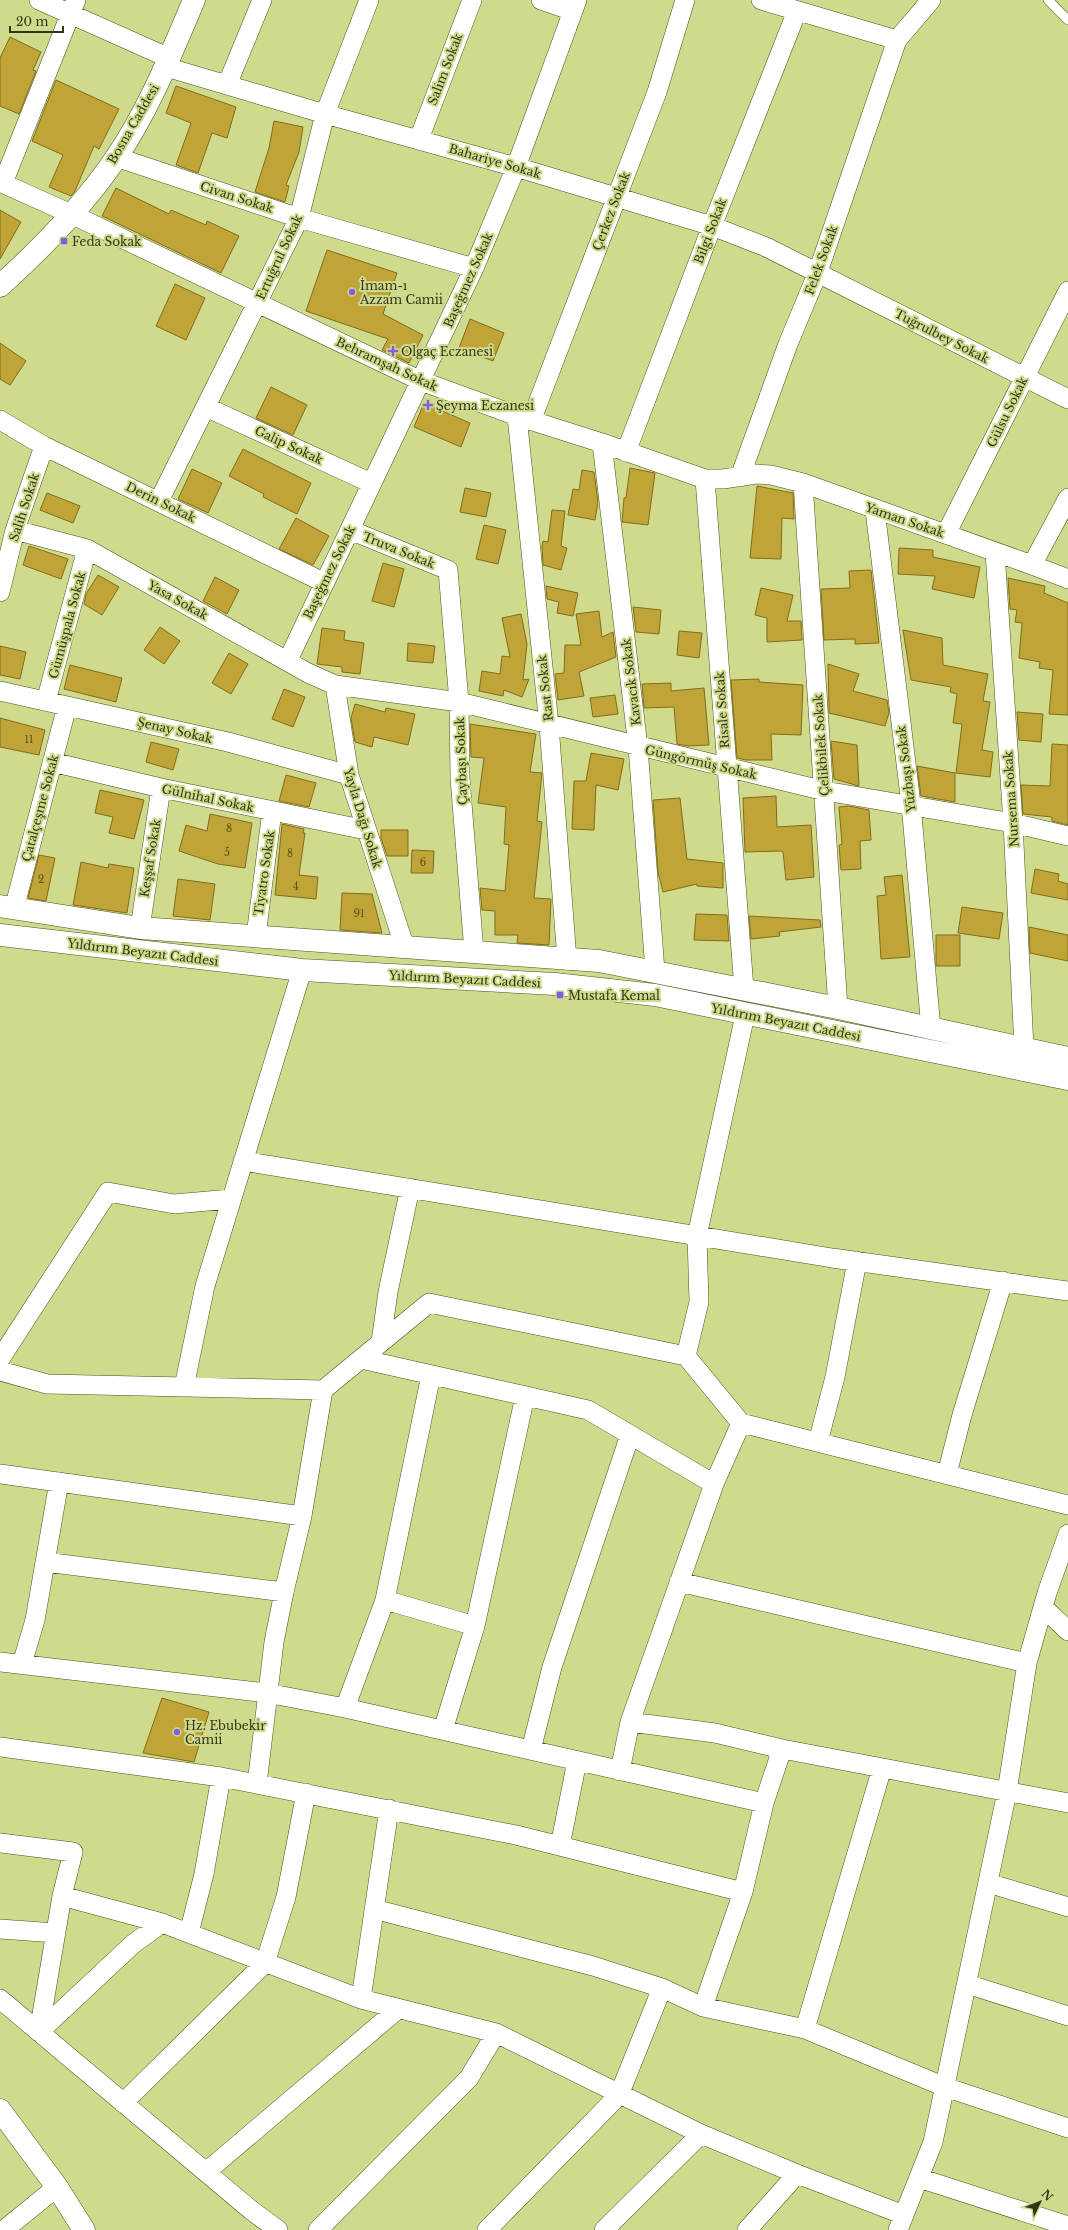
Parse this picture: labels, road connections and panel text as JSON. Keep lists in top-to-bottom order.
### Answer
{
  "streets": {
    "main road": ["Bosna Caddesi", "Yıldırım Beyazıt Caddesi"],
    "street": [
      "Salim Sokak",
      "Bahariye Sokak",
      "Civan Sokak",
      "Çerkez Sokak",
      "Bilgi Sokak",
      "Ertuğrul Sokak",
      "Felek Sokak",
      "Başeğmez Sokak",
      "Tuğrulbey Sokak",
      "Behramşah Sokak",
      "Gülsu Sokak",
      "Galip Sokak",
      "Derin Sokak",
      "Salih Sokak",
      "Yaman Sokak",
      "Truva Sokak",
      "Yasa Sokak",
      "Gümüşpala Sokak",
      "Kavacık Sokak",
      "Rast Sokak",
      "Risale Sokak",
      "Şenay Sokak",
      "Çelikbilek Sokak",
      "Çaybaşı Sokak",
      "Güngörmüş Sokak",
      "Yüzbaşı Sokak",
      "Gülnihal Sokak",
      "Nursema Sokak",
      "Çatalçeşme Sokak",
      "Yayla Dağı Sokak",
      "Keşşaf Sokak",
      "Tiyatro Sokak"
    ]
  },
  "crossings": [
    ["Salim Sokak", "Bahariye Sokak"],
    ["Bosna Caddesi", "Bahariye Sokak"],
    ["Bosna Caddesi", "Civan Sokak"],
    ["Bosna Caddesi", "Behramşah Sokak"],
    ["Bahariye Sokak", "Çerkez Sokak"],
    ["Bahariye Sokak", "Bilgi Sokak"],
    ["Bahariye Sokak", "Ertuğrul Sokak"],
    ["Bahariye Sokak", "Felek Sokak"],
    ["Bahariye Sokak", "Başeğmez Sokak"],
    ["Bahariye Sokak", "Tuğrulbey Sokak"],
    ["Civan Sokak", "Ertuğrul Sokak"],
    ["Civan Sokak", "Başeğmez Sokak"],
    ["Çerkez Sokak", "Behramşah Sokak"],
    ["Çerkez Sokak", "Rast Sokak"],
    ["Bilgi Sokak", "Behramşah Sokak"],
    ["Ertuğrul Sokak", "Behramşah Sokak"],
    ["Ertuğrul Sokak", "Galip Sokak"],
    ["Ertuğrul Sokak", "Derin Sokak"],
    ["Felek Sokak", "Tuğrulbey Sokak"],
    ["Felek Sokak", "Behramşah Sokak"],
    ["Felek Sokak", "Yaman Sokak"],
    ["Başeğmez Sokak", "Behramşah Sokak"],
    ["Başeğmez Sokak", "Galip Sokak"],
    ["Başeğmez Sokak", "Derin Sokak"],
    ["Başeğmez Sokak", "Truva Sokak"],
    ["Başeğmez Sokak", "Yasa Sokak"],
    ["Tuğrulbey Sokak", "Gülsu Sokak"],
    ["Behramşah Sokak", "Yaman Sokak"],
    ["Behramşah Sokak", "Kavacık Sokak"],
    ["Behramşah Sokak", "Rast Sokak"],
    ["Behramşah Sokak", "Risale Sokak"],
    ["Gülsu Sokak", "Yaman Sokak"],
    ["Derin Sokak", "Salih Sokak"],
    ["Salih Sokak", "Yasa Sokak"],
    ["Yaman Sokak", "Çelikbilek Sokak"],
    ["Yaman Sokak", "Yüzbaşı Sokak"],
    ["Yaman Sokak", "Nursema Sokak"],
    ["Truva Sokak", "Çaybaşı Sokak"],
    ["Yasa Sokak", "Gümüşpala Sokak"],
    ["Yasa Sokak", "Güngörmüş Sokak"],
    ["Yasa Sokak", "Yayla Dağı Sokak"],
    ["Gümüşpala Sokak", "Şenay Sokak"],
    ["Kavacık Sokak", "Güngörmüş Sokak"],
    ["Rast Sokak", "Güngörmüş Sokak"],
    ["Risale Sokak", "Güngörmüş Sokak"],
    ["Şenay Sokak", "Çatalçeşme Sokak"],
    ["Şenay Sokak", "Yayla Dağı Sokak"],
    ["Çelikbilek Sokak", "Güngörmüş Sokak"],
    ["Çaybaşı Sokak", "Güngörmüş Sokak"],
    ["Güngörmüş Sokak", "Yüzbaşı Sokak"],
    ["Güngörmüş Sokak", "Nursema Sokak"],
    ["Güngörmüş Sokak", "Yayla Dağı Sokak"],
    ["Gülnihal Sokak", "Çatalçeşme Sokak"],
    ["Gülnihal Sokak", "Yayla Dağı Sokak"],
    ["Gülnihal Sokak", "Keşşaf Sokak"],
    ["Gülnihal Sokak", "Tiyatro Sokak"]
  ],
  "places": {
    "transit": ["Feda Sokak", "Mustafa Kemal"],
    "other": ["İmam-ı Azzam Camii", "Hz. Ebubekir Camii"],
    "health": ["Olgaç Eczanesi", "Şeyma Eczanesi"]
  },
  "house_numbers": [
    "11",
    "8",
    "5",
    "8",
    "6",
    "2",
    "4",
    "91"
  ],
  "scale_bar": "20 m",
  "north": "top right"
}
